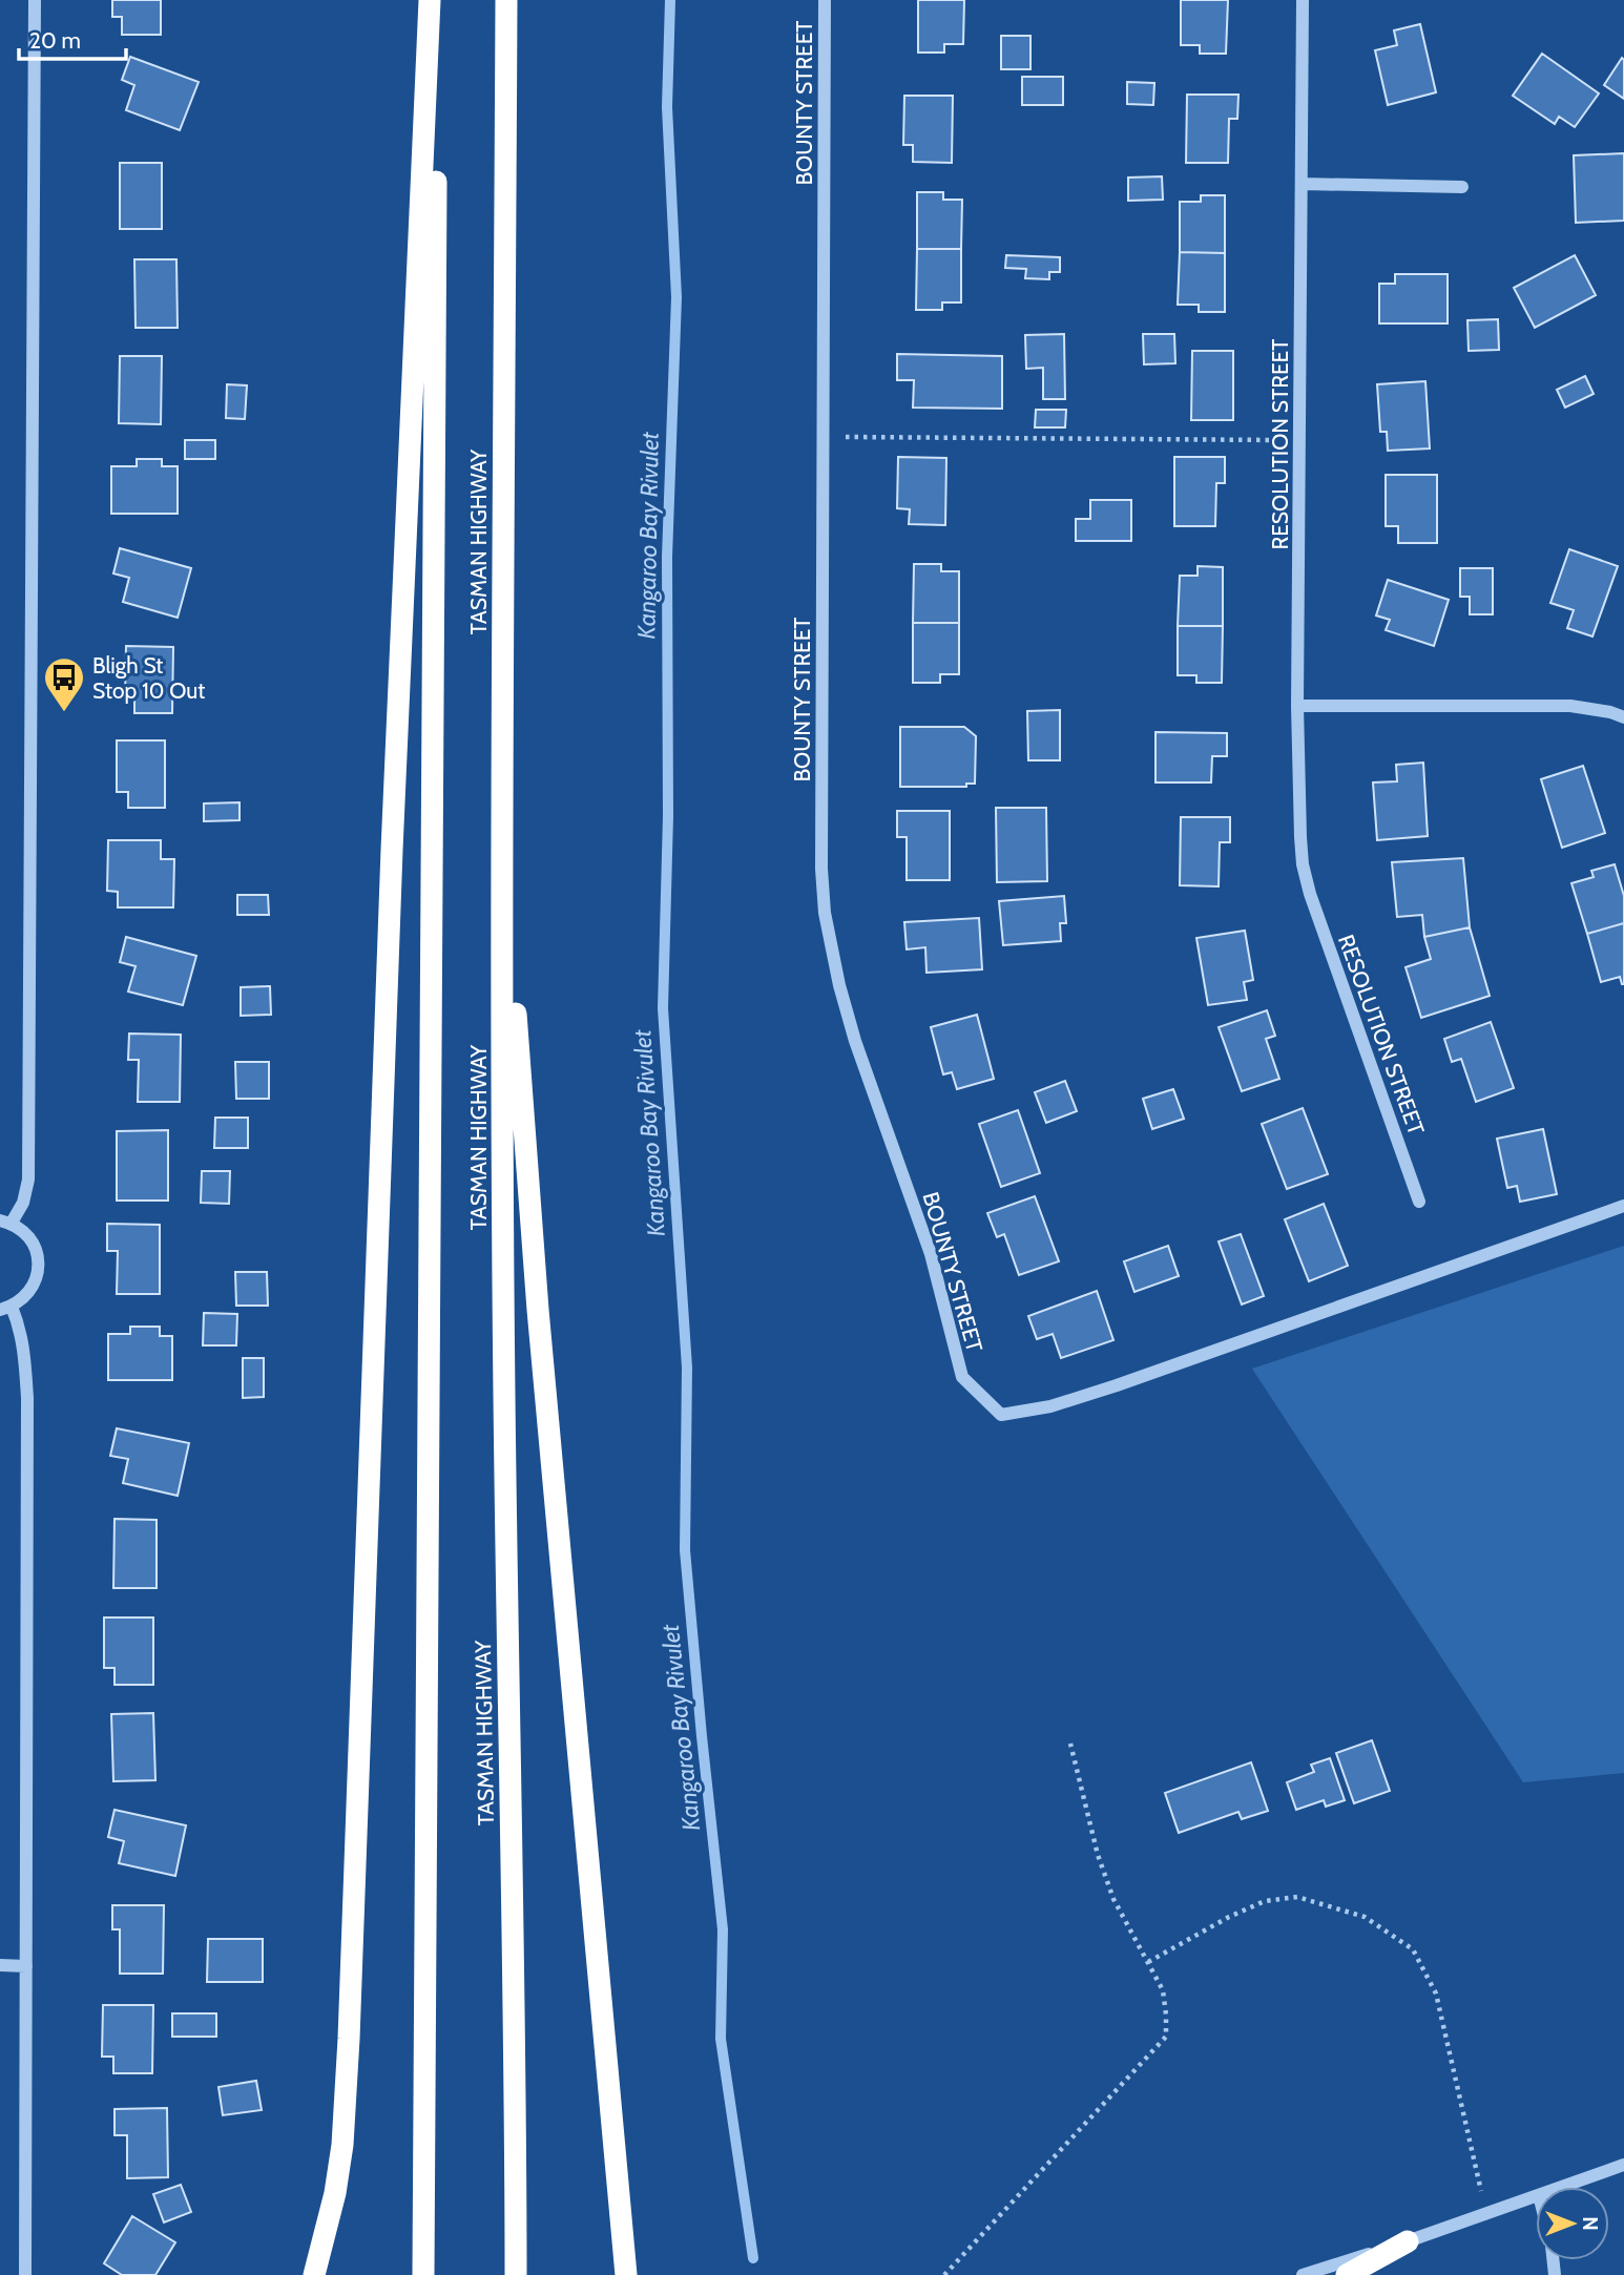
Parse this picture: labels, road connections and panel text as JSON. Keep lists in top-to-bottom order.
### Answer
{
  "streets": {
    "highway": ["TASMAN HIGHWAY"],
    "street": ["BOUNTY STREET", "RESOLUTION STREET"]
  },
  "water": ["Kangaroo Bay Rivulet"],
  "places": {
    "bus stop": ["Bligh St Stop 10 Out"]
  },
  "scale_bar": "20 m",
  "north": "right"
}
